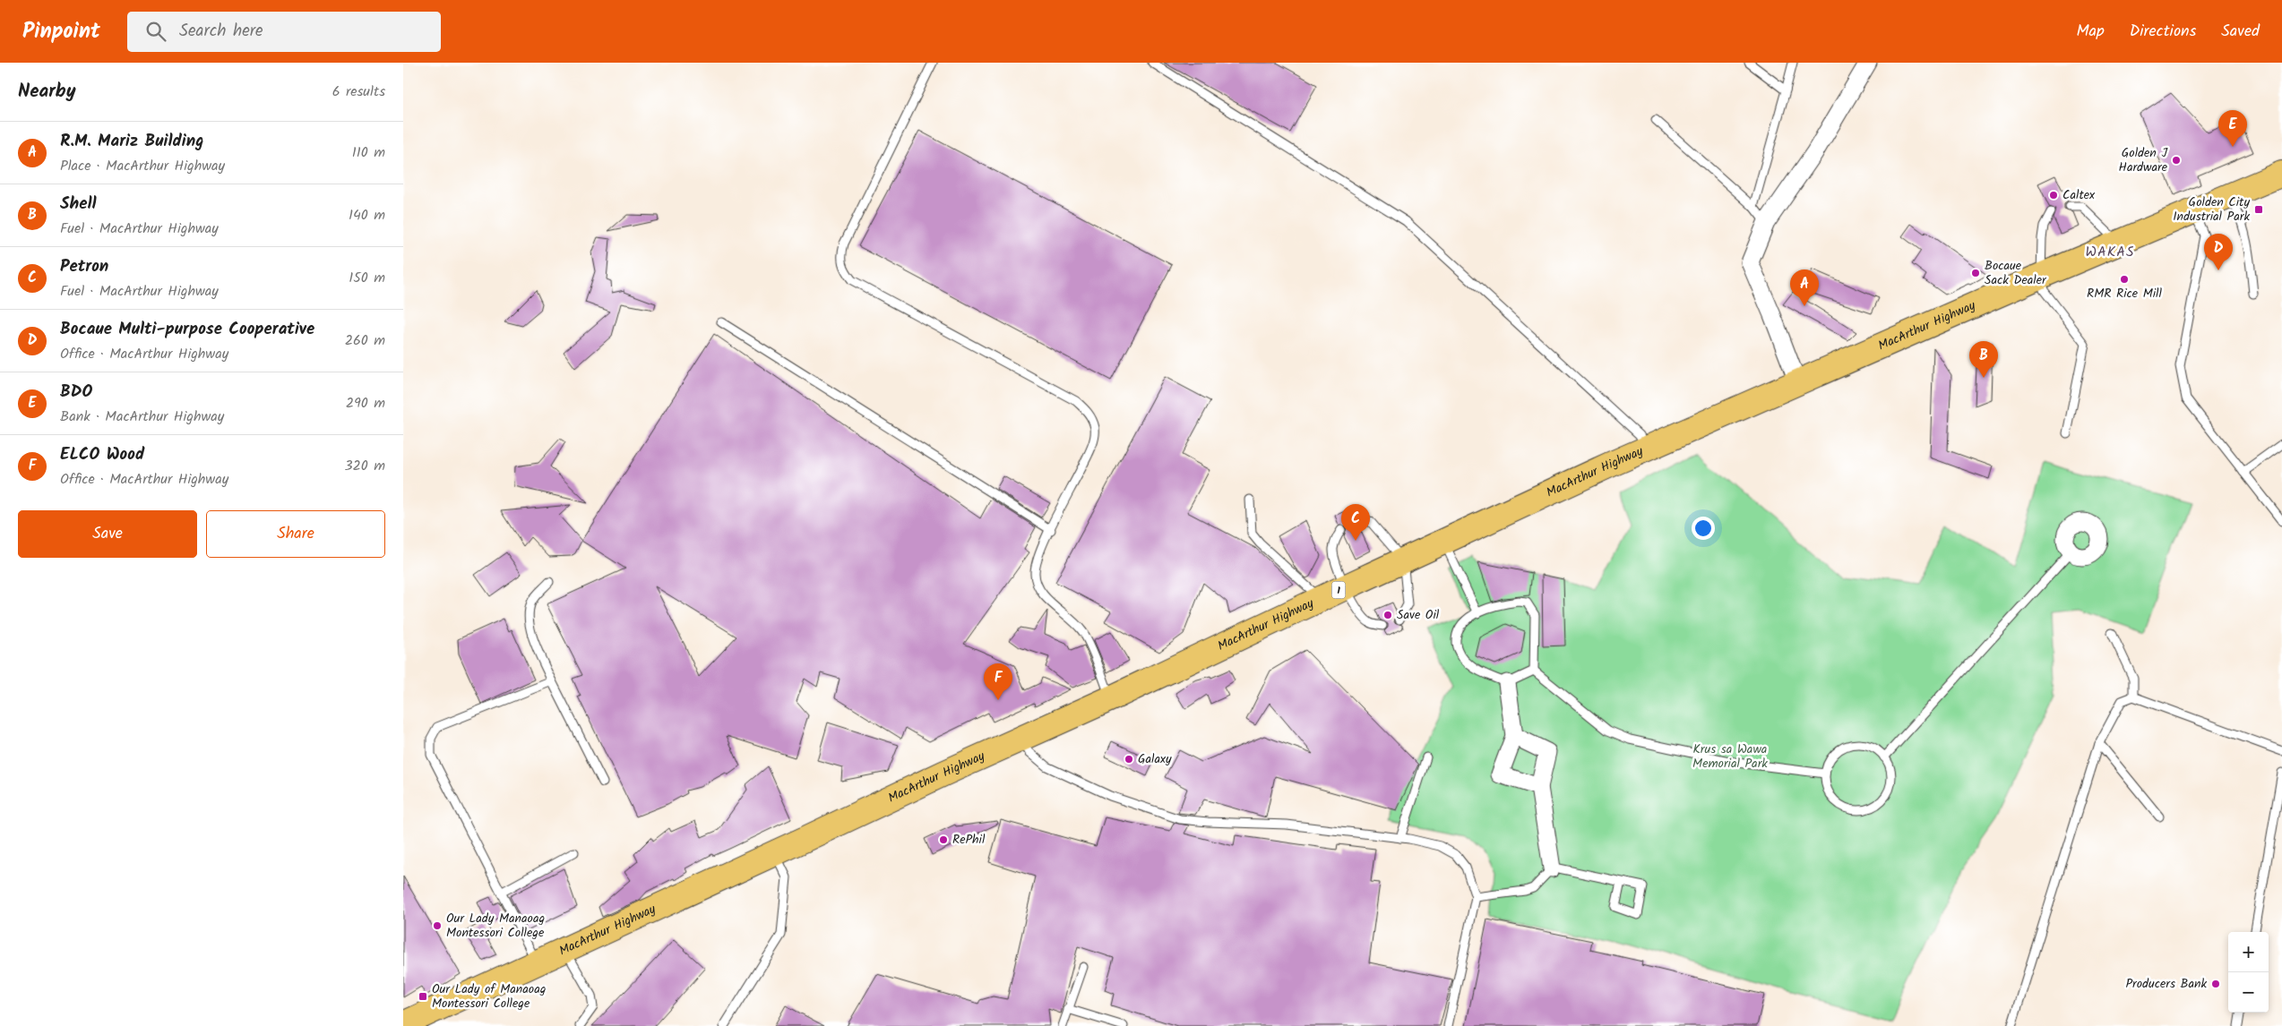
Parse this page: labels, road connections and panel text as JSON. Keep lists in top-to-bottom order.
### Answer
{
  "streets": {
    "highway": ["MacArthur Highway", "1"]
  },
  "districts": ["WAKAS"],
  "parks": ["Krus sa Wawa Memorial Park"],
  "places": {
    "other": [
      "Golden J Hardware",
      "Caltex",
      "Bocaue Sack Dealer",
      "RMR Rice Mill",
      "Save Oil",
      "Galaxy",
      "RePhil",
      "Our Lady Manaoag Montessori College",
      "Producers Bank"
    ],
    "transit": ["Golden City Industrial Park", "Our Lady of Manaoag Montessori College"]
  },
  "page": {
    "header": "Pinpoint",
    "search": "Search here",
    "nav": ["Map", "Directions", "Saved"],
    "heading": ["Nearby", "6 results"],
    "pins": [
      "E",
      "D",
      "A",
      "B",
      "C",
      "F"
    ],
    "list": [
      {
        "mark": "A",
        "name": "R.M. Mariz Building",
        "note": "Place · MacArthur Highway",
        "value": "110 m"
      },
      {
        "mark": "B",
        "name": "Shell",
        "note": "Fuel · MacArthur Highway",
        "value": "140 m"
      },
      {
        "mark": "C",
        "name": "Petron",
        "note": "Fuel · MacArthur Highway",
        "value": "150 m"
      },
      {
        "mark": "D",
        "name": "Bocaue Multi-purpose Cooperative",
        "note": "Office · MacArthur Highway",
        "value": "260 m"
      },
      {
        "mark": "E",
        "name": "BDO",
        "note": "Bank · MacArthur Highway",
        "value": "290 m"
      },
      {
        "mark": "F",
        "name": "ELCO Wood",
        "note": "Office · MacArthur Highway",
        "value": "320 m"
      }
    ],
    "buttons": ["Save", "Share"],
    "map_buttons": ["+", "−"]
  }
}
